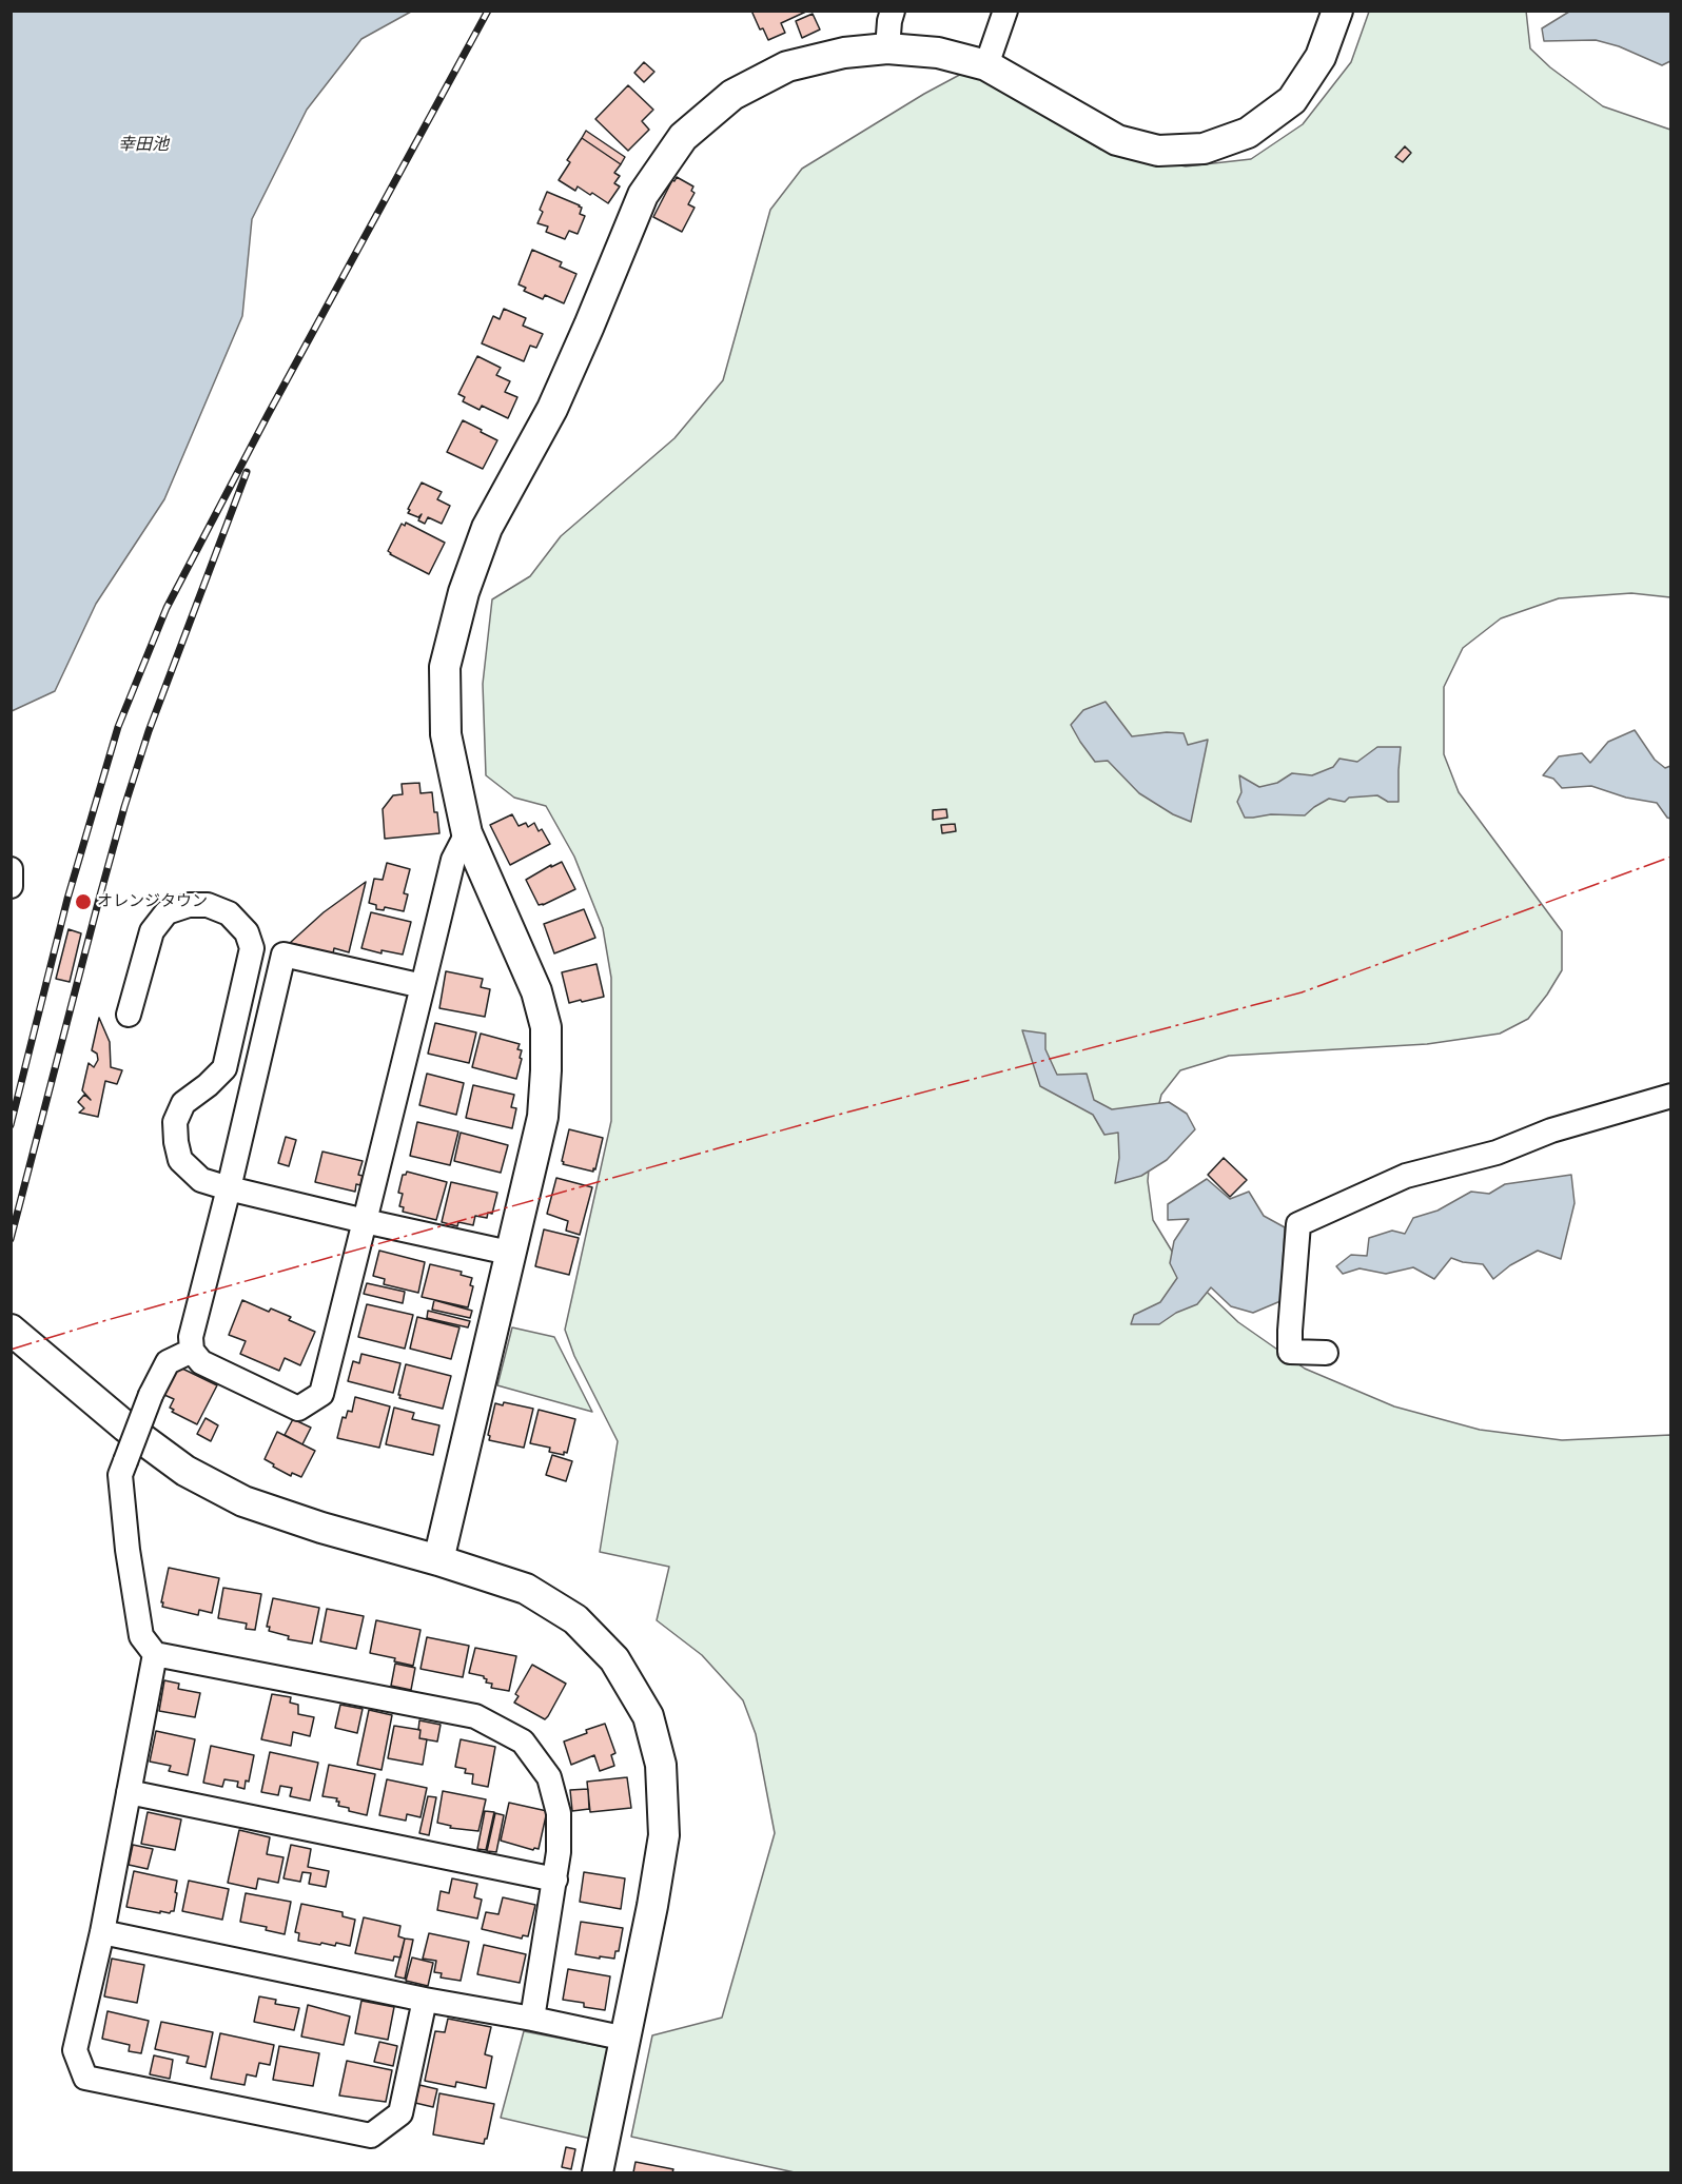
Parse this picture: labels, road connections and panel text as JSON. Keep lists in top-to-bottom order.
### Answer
{
  "water": ["幸田池"],
  "places": ["オレンジタウン"]
}
